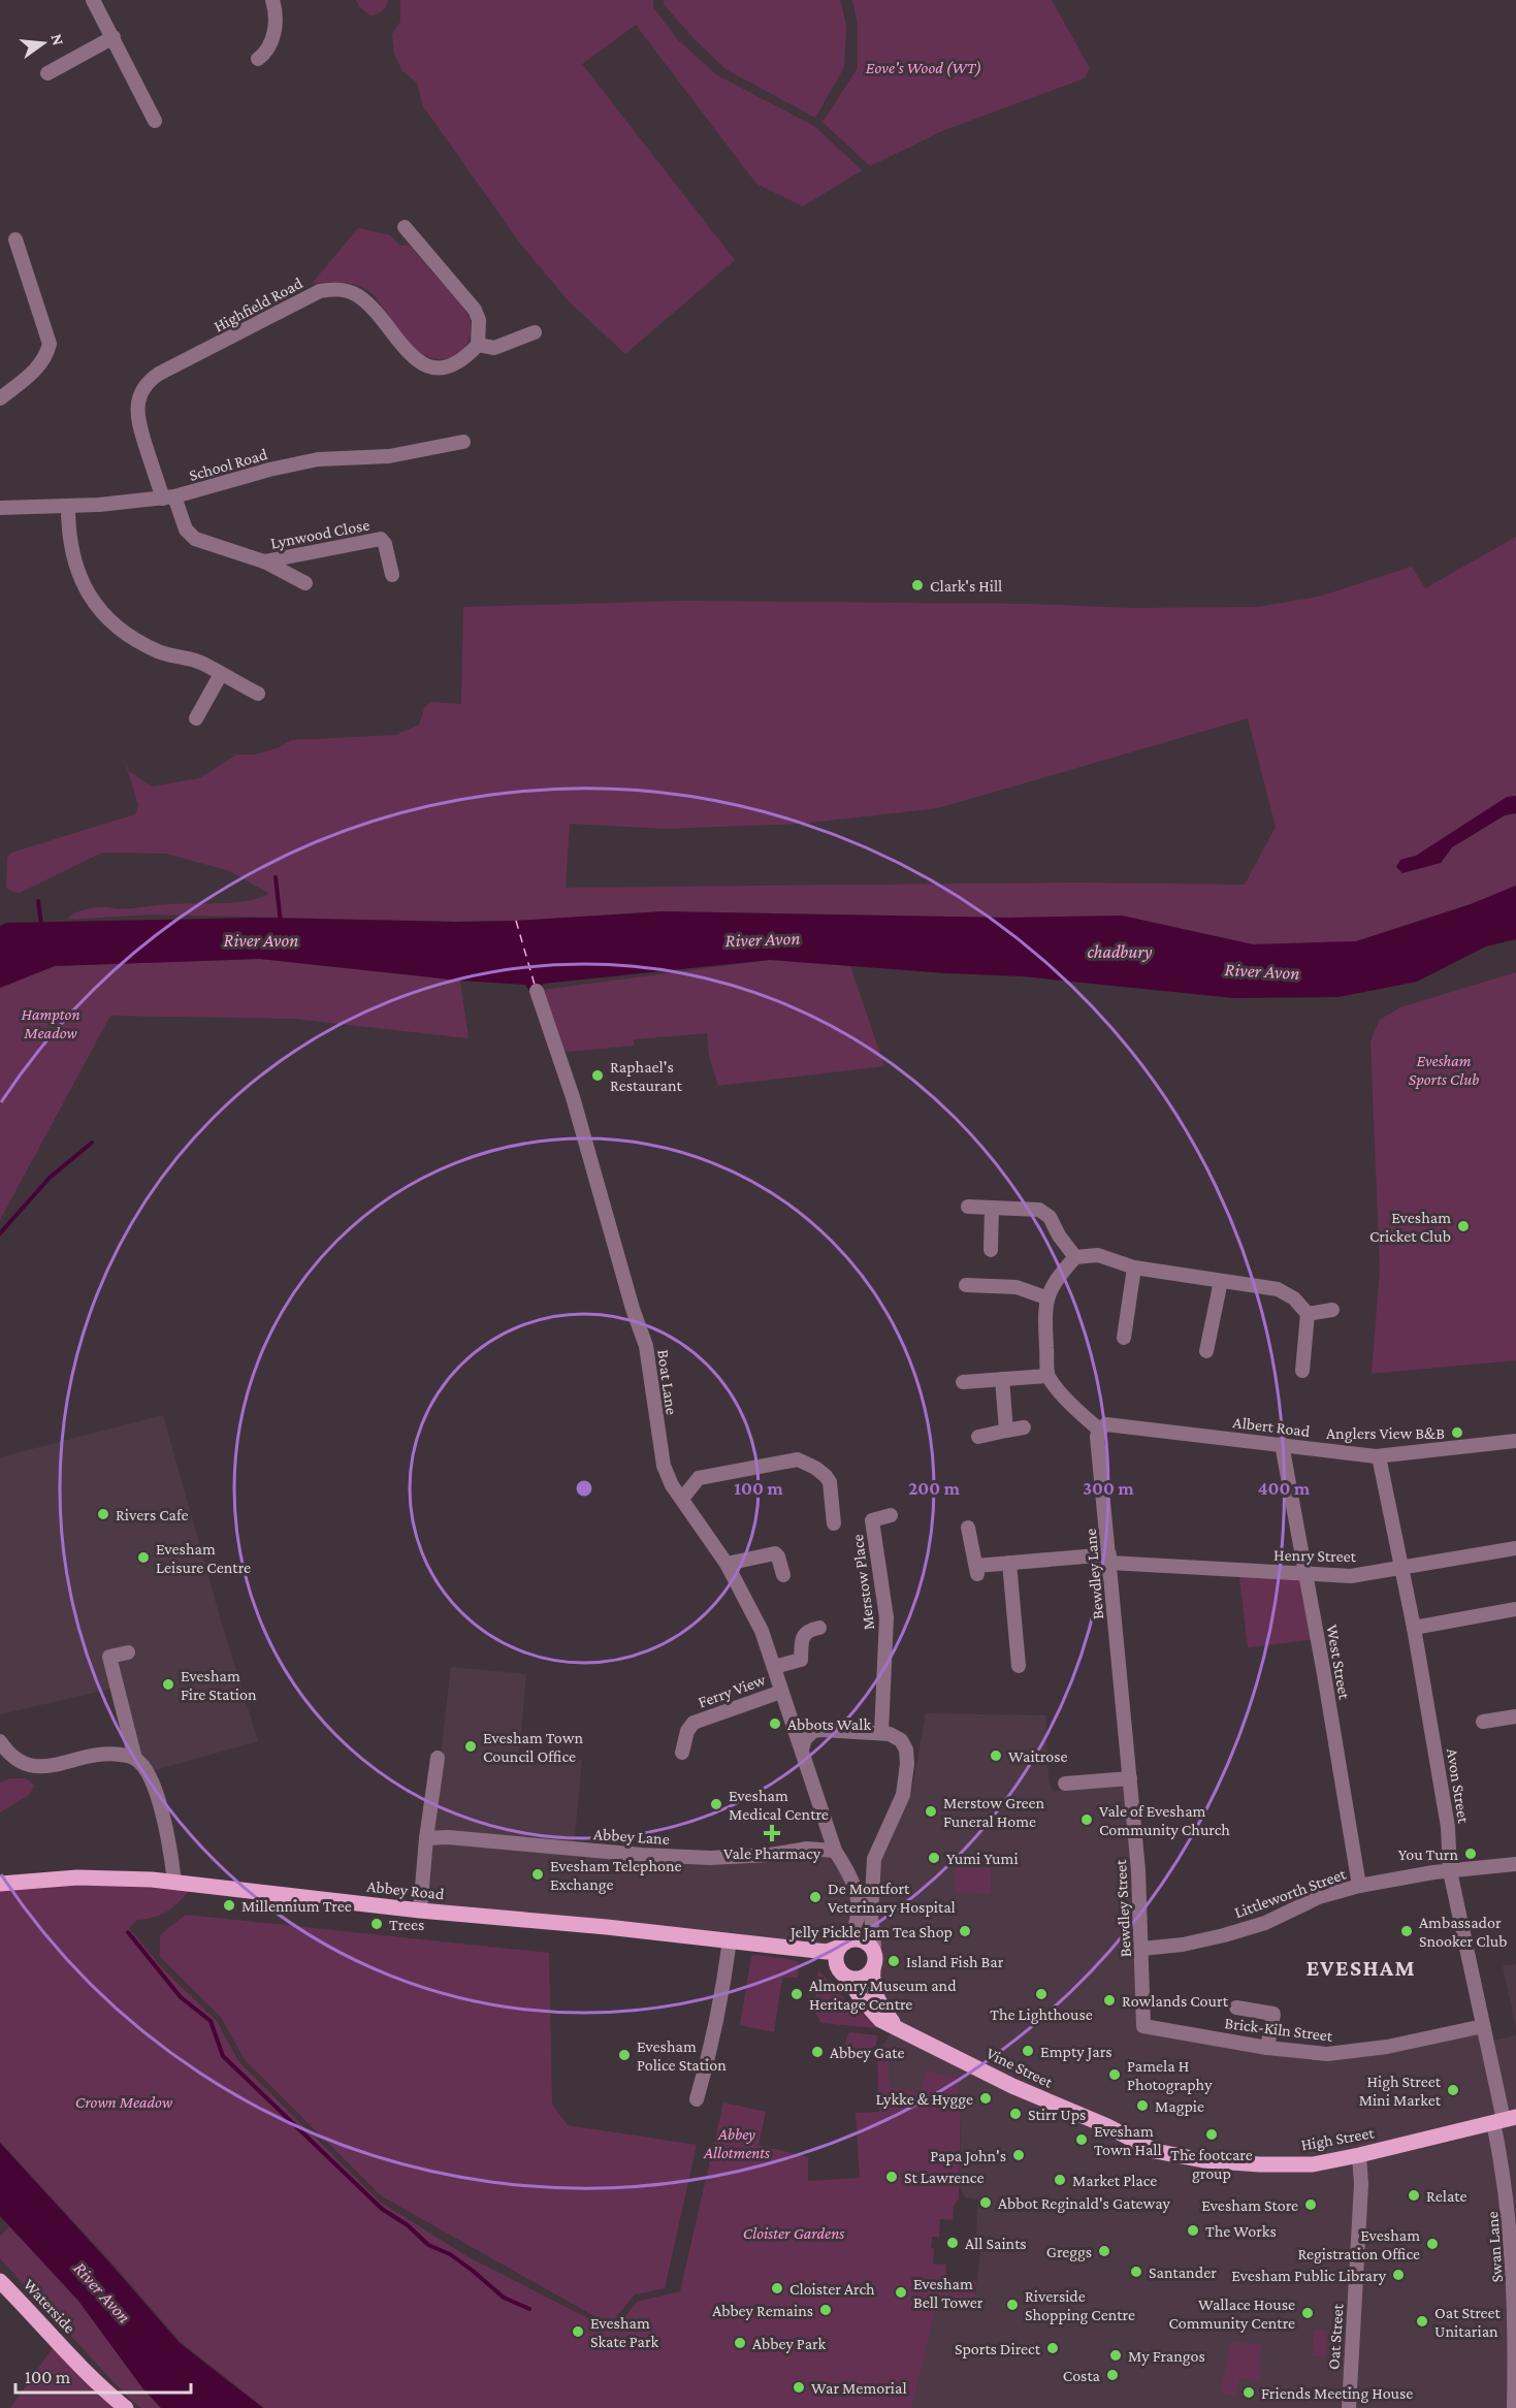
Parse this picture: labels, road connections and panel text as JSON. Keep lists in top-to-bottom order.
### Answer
{
  "streets": {
    "main road": [
      "Abbey Road",
      "Vine Street",
      "High Street",
      "Waterside"
    ],
    "street": [
      "Highfield Road",
      "School Road",
      "Lynwood Close",
      "Boat Lane",
      "Albert Road",
      "Henry Street",
      "Bewdley Lane",
      "Merstow Place",
      "West Street",
      "Ferry View",
      "Avon Street",
      "Abbey Lane",
      "Littleworth Street",
      "Bewdley Street",
      "Brick-Kiln Street",
      "Swan Lane",
      "Oat Street"
    ]
  },
  "crossings": [
    ["Highfield Road", "School Road"],
    ["Highfield Road", "Lynwood Close"],
    ["School Road", "Lynwood Close"],
    ["Boat Lane", "Ferry View"],
    ["Boat Lane", "Abbey Lane"],
    ["Boat Lane", "Abbey Road"],
    ["Boat Lane", "Vine Street"],
    ["Albert Road", "Bewdley Lane"],
    ["Albert Road", "West Street"],
    ["Albert Road", "Avon Street"],
    ["Henry Street", "Bewdley Lane"],
    ["Henry Street", "West Street"],
    ["Henry Street", "Avon Street"],
    ["Bewdley Lane", "Bewdley Street"],
    ["West Street", "Littleworth Street"],
    ["Avon Street", "Littleworth Street"],
    ["Avon Street", "Brick-Kiln Street"],
    ["Avon Street", "High Street"],
    ["Avon Street", "Swan Lane"],
    ["Abbey Road", "Vine Street"],
    ["Littleworth Street", "Bewdley Street"],
    ["Bewdley Street", "Brick-Kiln Street"],
    ["Vine Street", "High Street"],
    ["High Street", "Swan Lane"],
    ["High Street", "Oat Street"]
  ],
  "districts": ["EVESHAM"],
  "water": ["River Avon", "chadbury"],
  "parks": [
    "Eove's Wood (WT)",
    "Hampton Meadow",
    "Evesham Sports Club",
    "Crown Meadow",
    "Abbey Allotments",
    "Cloister Gardens"
  ],
  "places": {
    "other": [
      "Clark's Hill",
      "Raphael's Restaurant",
      "Evesham Cricket Club",
      "Anglers View B&B",
      "Rivers Cafe",
      "Evesham Leisure Centre",
      "Evesham Fire Station",
      "Abbots Walk",
      "Evesham Town Council Office",
      "Waitrose",
      "Evesham Medical Centre",
      "Merstow Green Funeral Home",
      "Vale of Evesham Community Church",
      "You Turn",
      "Yumi Yumi",
      "Evesham Telephone Exchange",
      "De Montfort Veterinary Hospital",
      "Millennium Tree",
      "Trees",
      "Jelly Pickle Jam Tea Shop",
      "Ambassador Snooker Club",
      "Island Fish Bar",
      "Almonry Museum and Heritage Centre",
      "The Lighthouse",
      "Rowlands Court",
      "Empty Jars",
      "Abbey Gate",
      "Evesham Police Station",
      "Pamela H Photography",
      "High Street Mini Market",
      "Lykke & Hygge",
      "Magpie",
      "Stirr Ups",
      "The footcare group",
      "Evesham Town Hall",
      "Papa John's",
      "St Lawrence",
      "Market Place",
      "Relate",
      "Abbot Reginald's Gateway",
      "Evesham Store",
      "The Works",
      "All Saints",
      "Evesham Registration Office",
      "Greggs",
      "Santander",
      "Evesham Public Library",
      "Cloister Arch",
      "Evesham Bell Tower",
      "Riverside Shopping Centre",
      "Abbey Remains",
      "Wallace House Community Centre",
      "Oat Street Unitarian",
      "Evesham Skate Park",
      "Abbey Park",
      "Sports Direct",
      "My Frangos",
      "Costa",
      "War Memorial",
      "Friends Meeting House"
    ],
    "health": ["Vale Pharmacy"]
  },
  "scale_bar": "100 m",
  "north": "right",
  "rings": [
    "100 m",
    "200 m",
    "300 m",
    "400 m"
  ]
}
